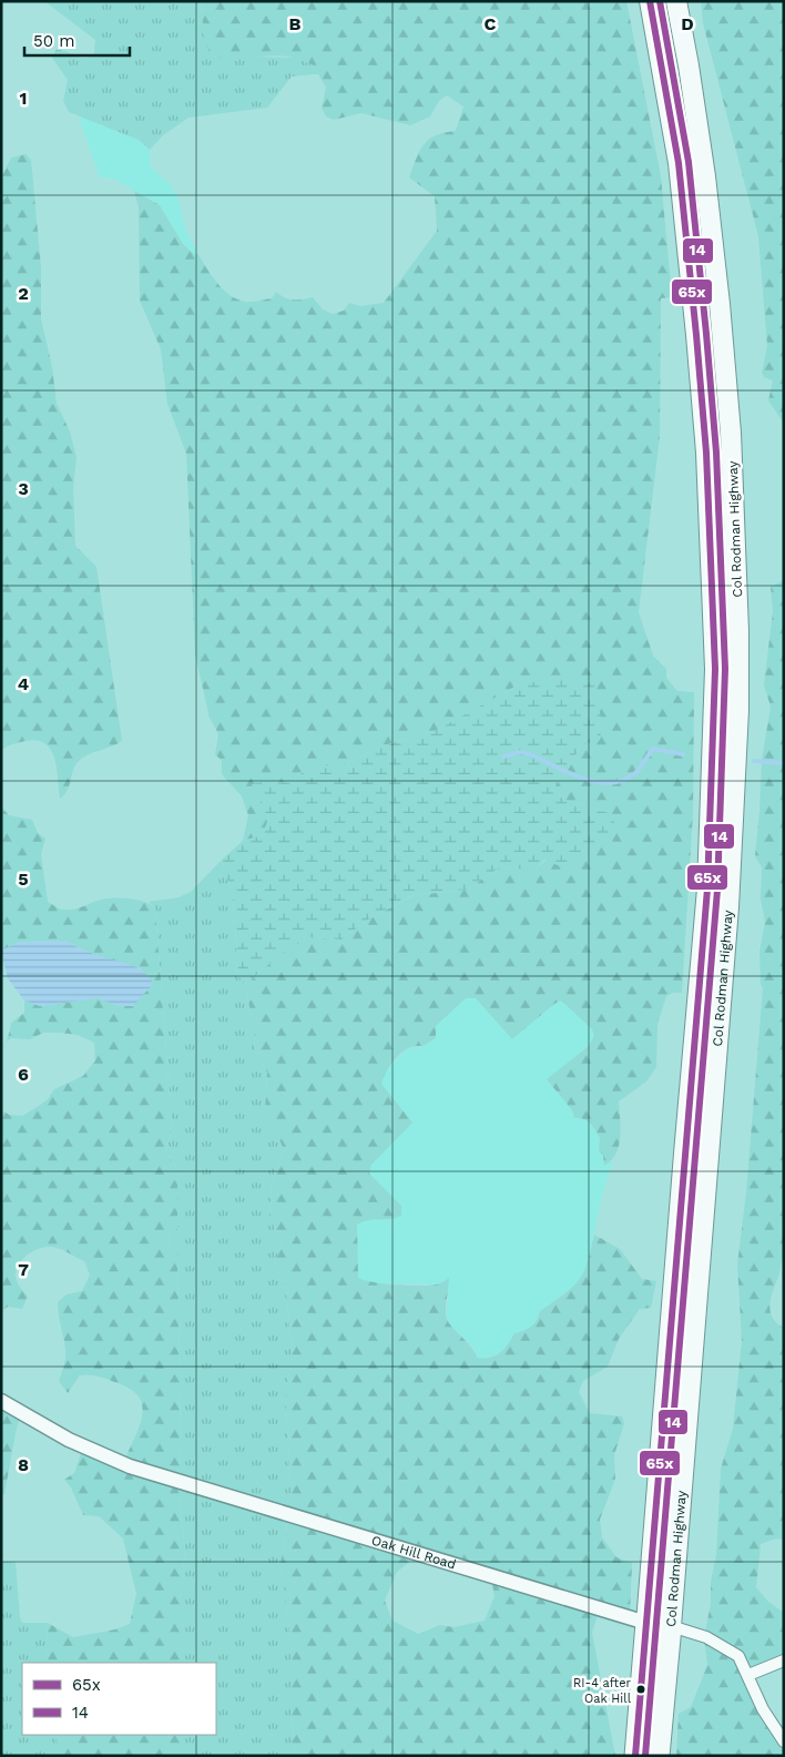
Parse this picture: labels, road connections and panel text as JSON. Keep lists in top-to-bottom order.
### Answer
{
  "streets": {
    "highway": ["Col Rodman Highway"],
    "street": ["Oak Hill Road"]
  },
  "crossings": [
    ["Col Rodman Highway", "Oak Hill Road"]
  ],
  "places": ["RI-4 after Oak Hill"],
  "lines": ["transit line 65x", "transit line 14"],
  "legend": ["65x", "14"],
  "scale_bar": "50 m",
  "grid": {
    "columns": ["B", "C", "D"],
    "rows": [
      "1",
      "2",
      "3",
      "4",
      "5",
      "6",
      "7",
      "8"
    ]
  }
}
